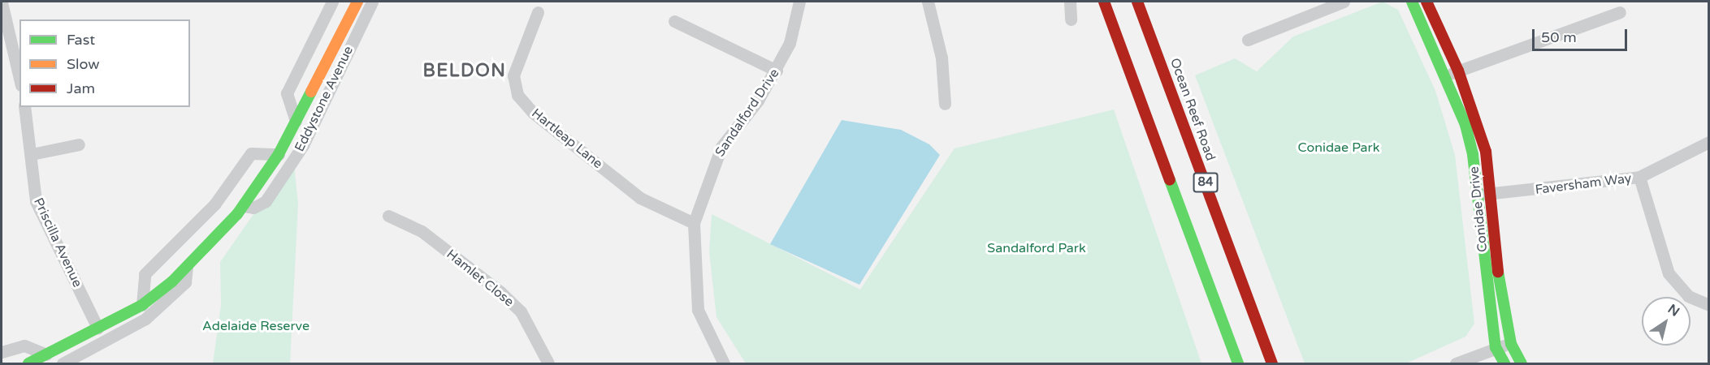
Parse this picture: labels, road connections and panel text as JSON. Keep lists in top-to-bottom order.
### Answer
{
  "streets": {
    "main road": [
      "Eddystone Avenue",
      "Ocean Reef Road",
      "84",
      "Conidae Drive"
    ],
    "street": [
      "Sandalford Drive",
      "Hartleap Lane",
      "Faversham Way",
      "Priscilla Avenue",
      "Hamlet Close"
    ]
  },
  "crossings": [
    ["Eddystone Avenue", "Priscilla Avenue"],
    ["Sandalford Drive", "Hartleap Lane"],
    ["Faversham Way", "Conidae Drive"]
  ],
  "districts": ["BELDON"],
  "parks": ["Conidae Park", "Sandalford Park", "Adelaide Reserve"],
  "legend": ["Fast", "Slow", "Jam"],
  "scale_bar": "50 m",
  "north": "top right"
}
